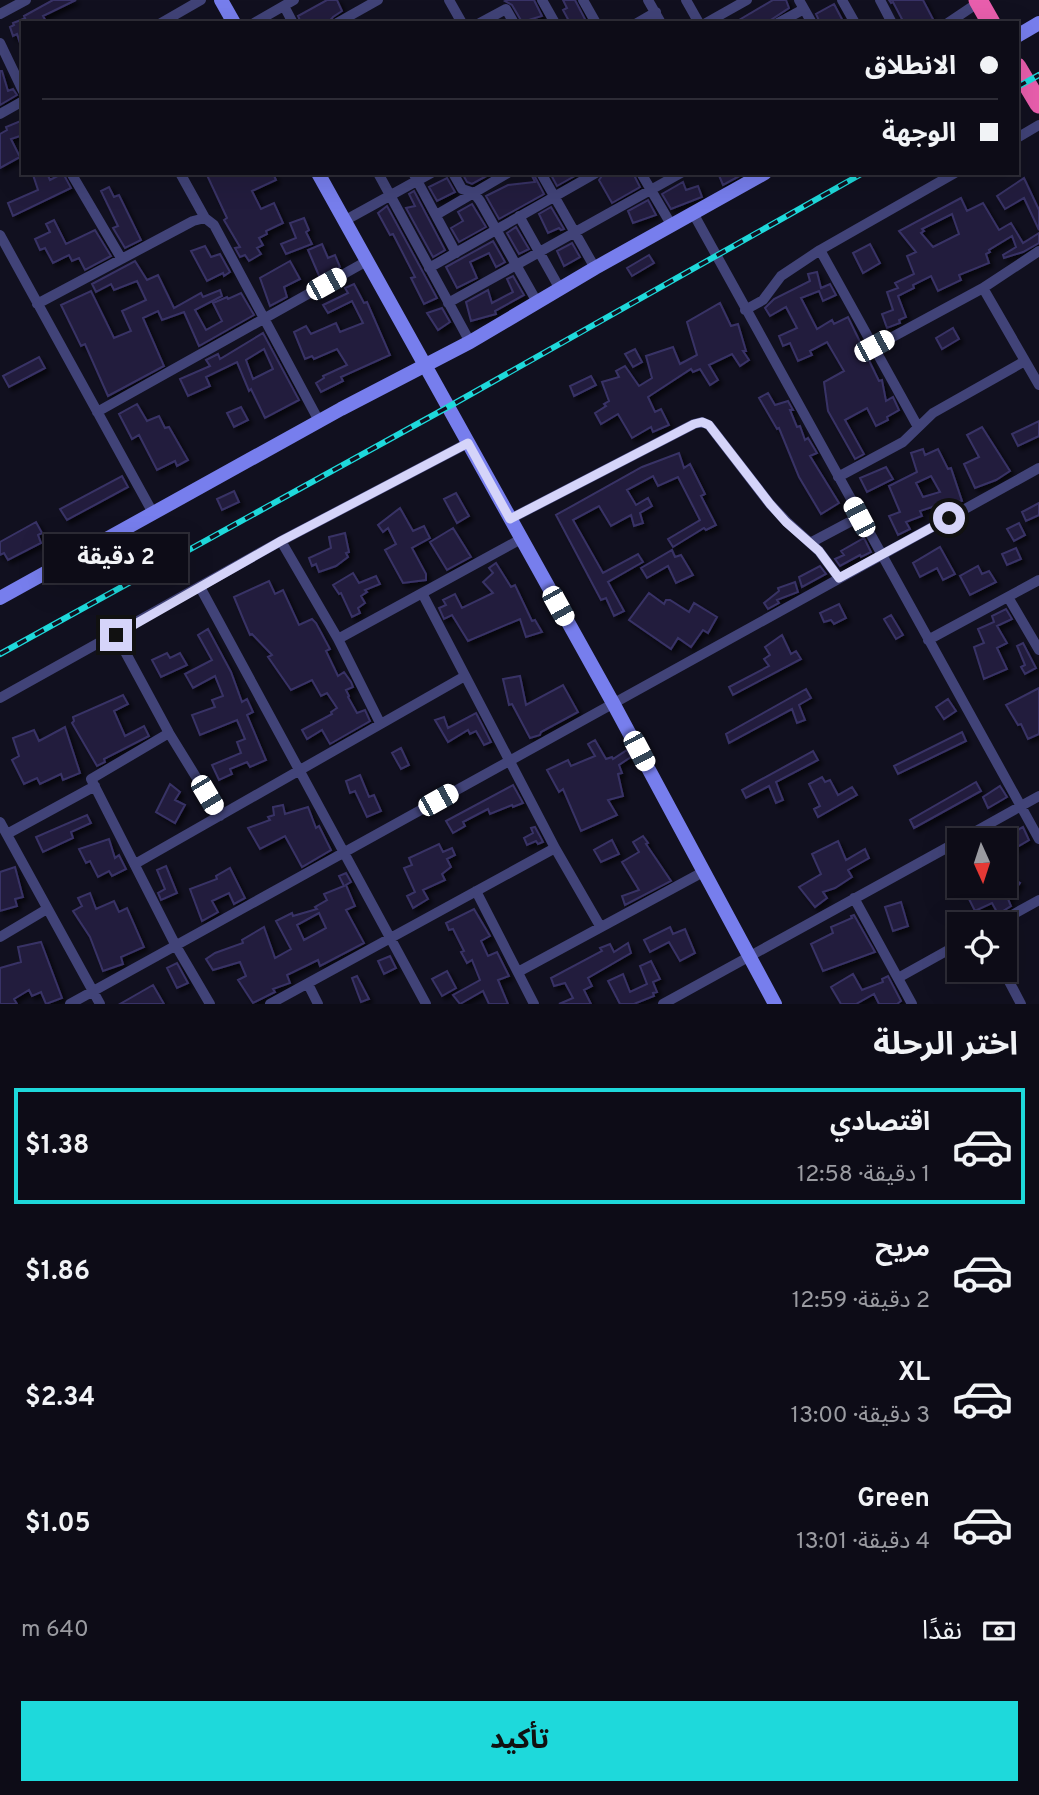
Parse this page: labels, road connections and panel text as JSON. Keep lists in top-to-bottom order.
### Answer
{
  "north": "bottom",
  "page": {
    "banner": ["الانطلاق", "الوجهة"],
    "bubble": "2 دقيقة",
    "heading": "اختر الرحلة",
    "list": [
      {
        "name": "اقتصادي",
        "note": "1 دقيقة · 12:58",
        "value": "$1.38"
      },
      {
        "name": "مريح",
        "note": "2 دقيقة · 12:59",
        "value": "$1.86"
      },
      {
        "name": "XL",
        "note": "3 دقيقة · 13:00",
        "value": "$2.34"
      },
      {
        "name": "Green",
        "note": "4 دقيقة · 13:01",
        "value": "$1.05"
      }
    ],
    "pay": ["نقدًا", "640 m"],
    "buttons": "تأكيد"
  }
}
